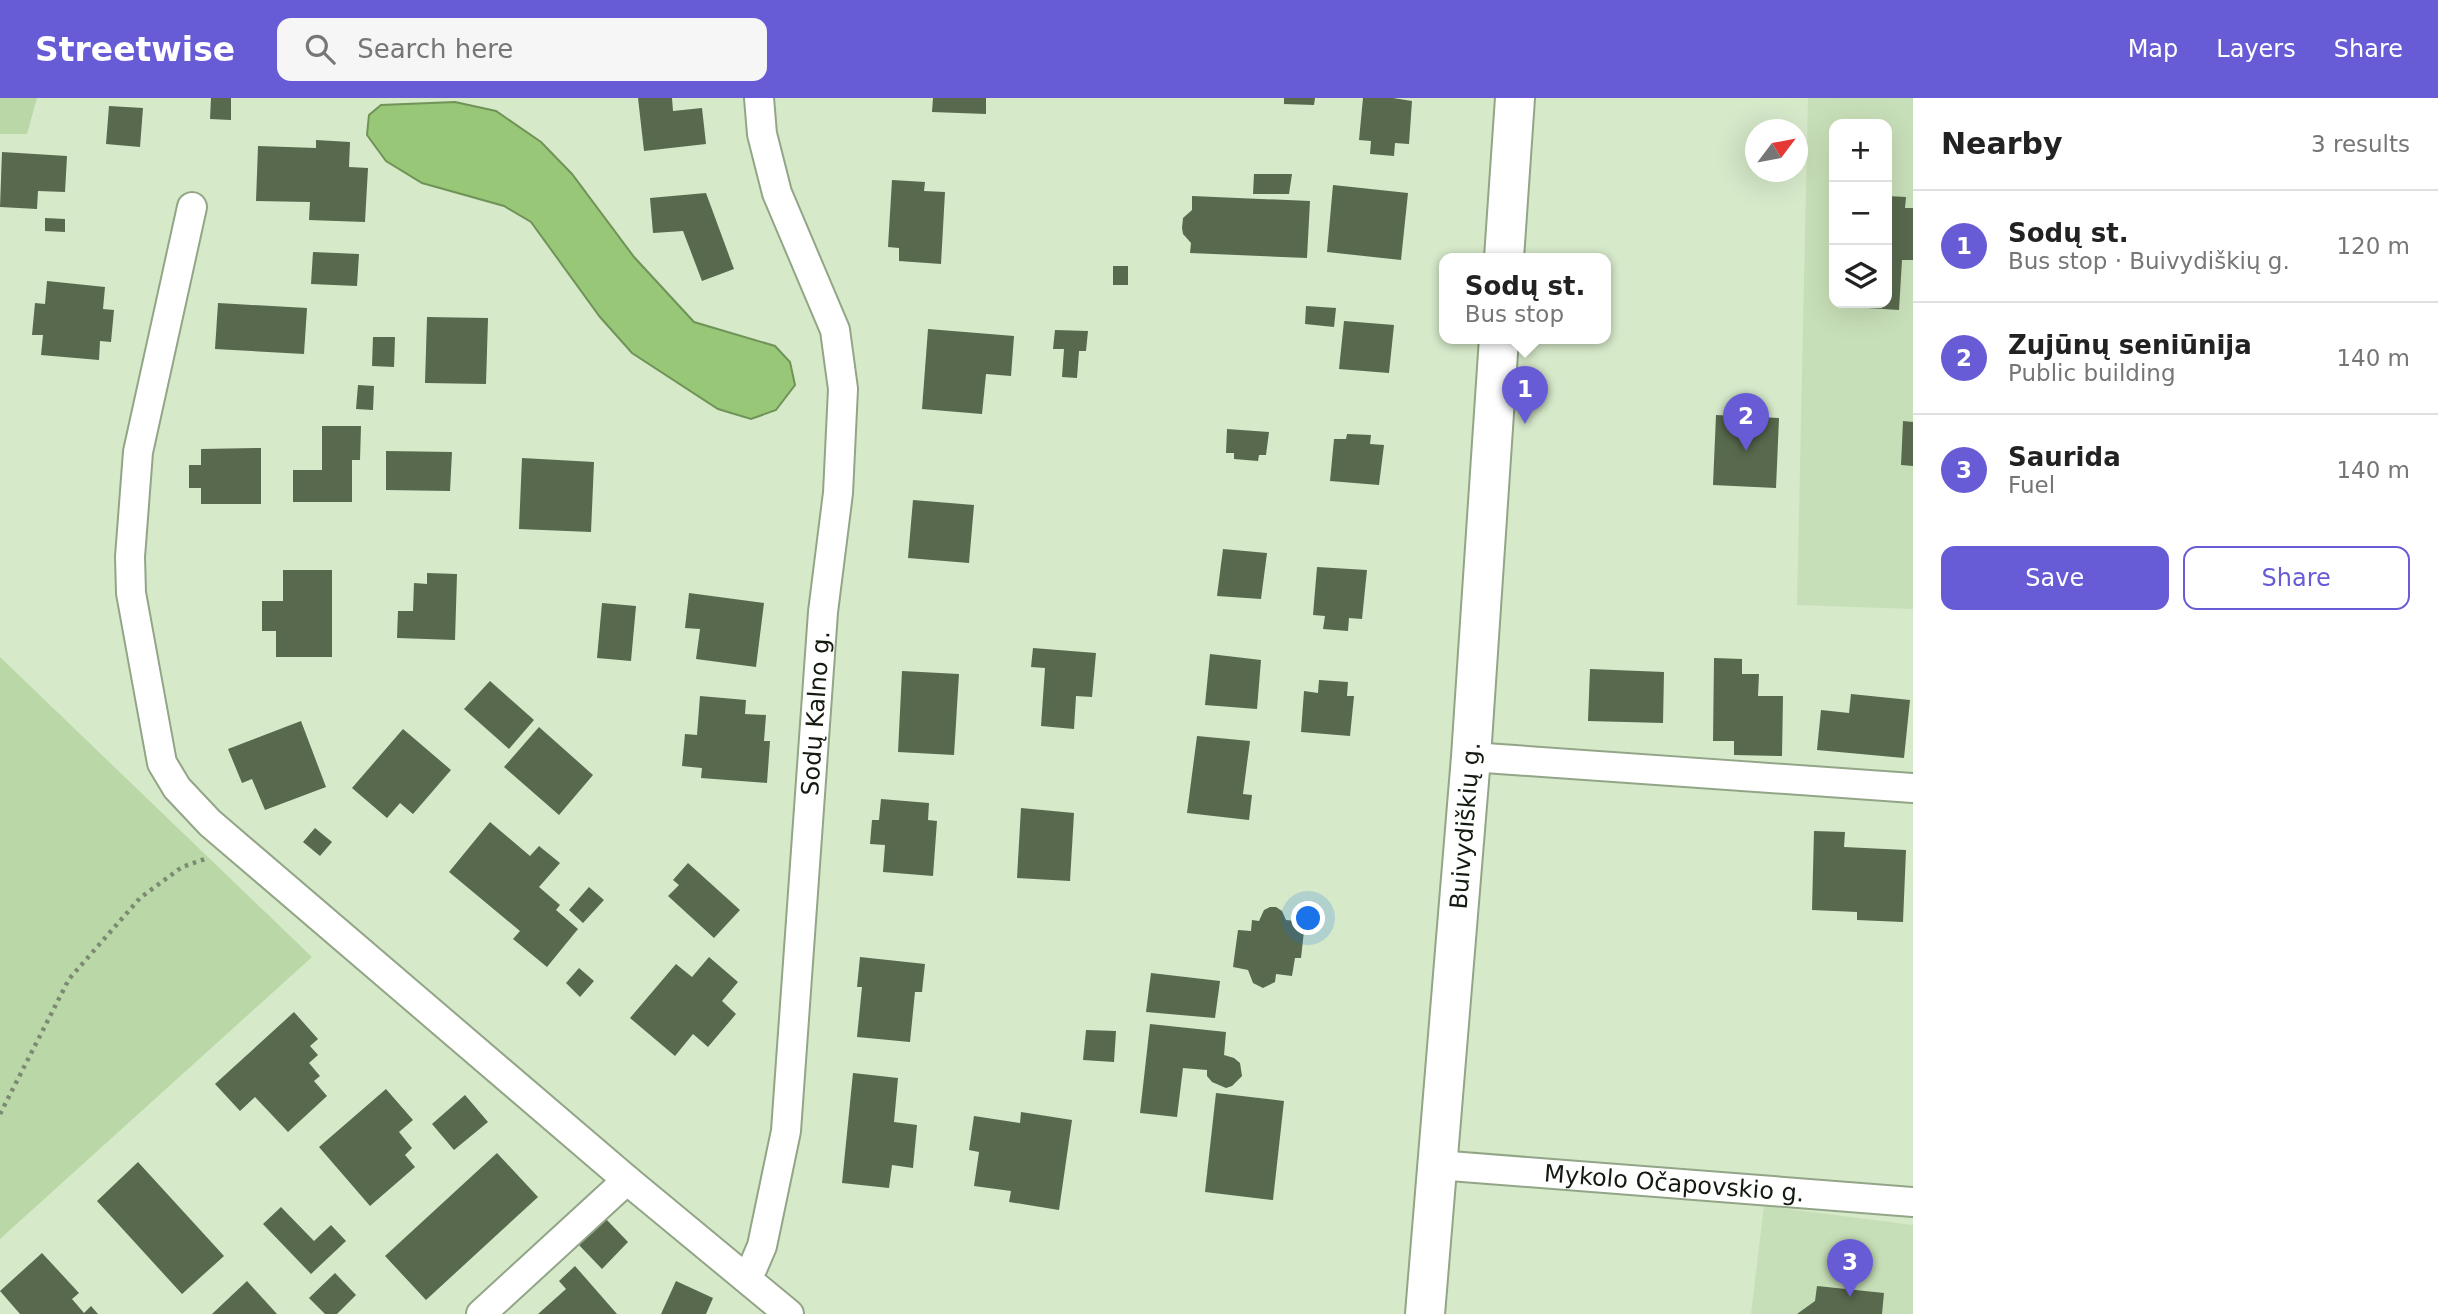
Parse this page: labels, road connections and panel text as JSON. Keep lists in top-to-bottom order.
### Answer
{
  "streets": {
    "main road": ["Buivydiškių g."],
    "street": ["Sodų Kalno g.", "Mykolo Očapovskio g."]
  },
  "crossings": [
    ["Buivydiškių g.", "Mykolo Očapovskio g."]
  ],
  "north": "top right",
  "page": {
    "header": "Streetwise",
    "search": "Search here",
    "nav": ["Map", "Layers", "Share"],
    "heading": ["Nearby", "3 results"],
    "map_buttons": ["+", "−"],
    "list": [
      {
        "mark": "1",
        "name": "Sodų st.",
        "note": "Bus stop · Buivydiškių g.",
        "value": "120 m"
      },
      {
        "mark": "2",
        "name": "Zujūnų seniūnija",
        "note": "Public building",
        "value": "140 m"
      },
      {
        "mark": "3",
        "name": "Saurida",
        "note": "Fuel",
        "value": "140 m"
      }
    ],
    "popup": ["Sodų st.", "Bus stop"],
    "pins": ["1", "2", "3"],
    "buttons": ["Save", "Share"]
  }
}
